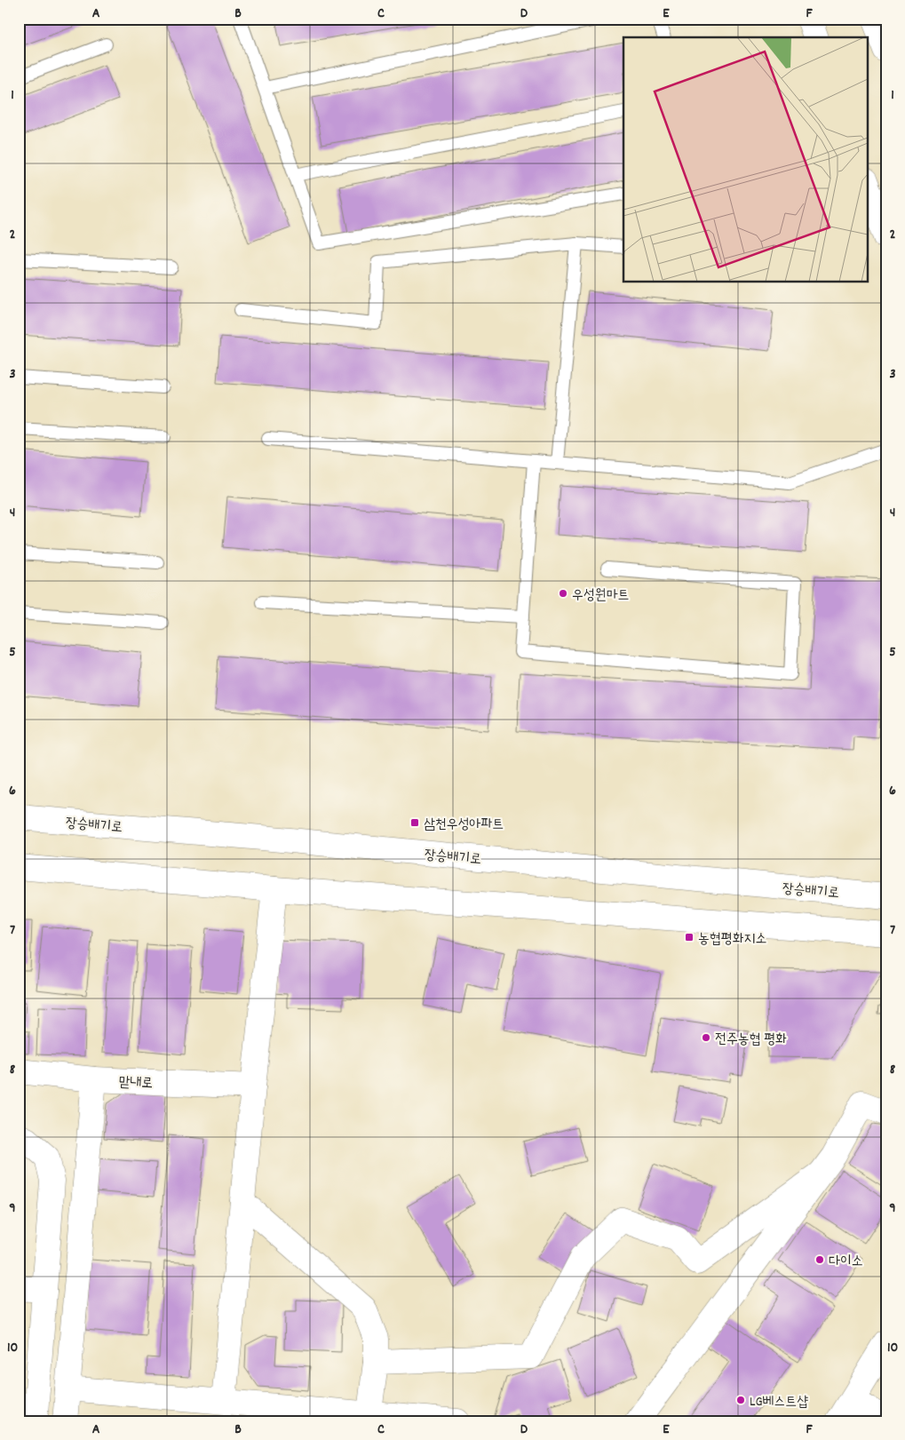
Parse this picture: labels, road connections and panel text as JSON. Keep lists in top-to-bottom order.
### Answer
{
  "streets": {
    "street": ["장승배기로", "맏내로"]
  },
  "places": {
    "other": [
      "우성원마트",
      "전주농협 평화",
      "다이소",
      "LG베스트샵"
    ],
    "transit": ["삼천우성아파트", "농협평화지소"]
  },
  "grid": {
    "columns": [
      "A",
      "B",
      "C",
      "D",
      "E",
      "F"
    ],
    "rows": [
      "1",
      "2",
      "3",
      "4",
      "5",
      "6",
      "7",
      "8",
      "9",
      "10"
    ]
  }
}
